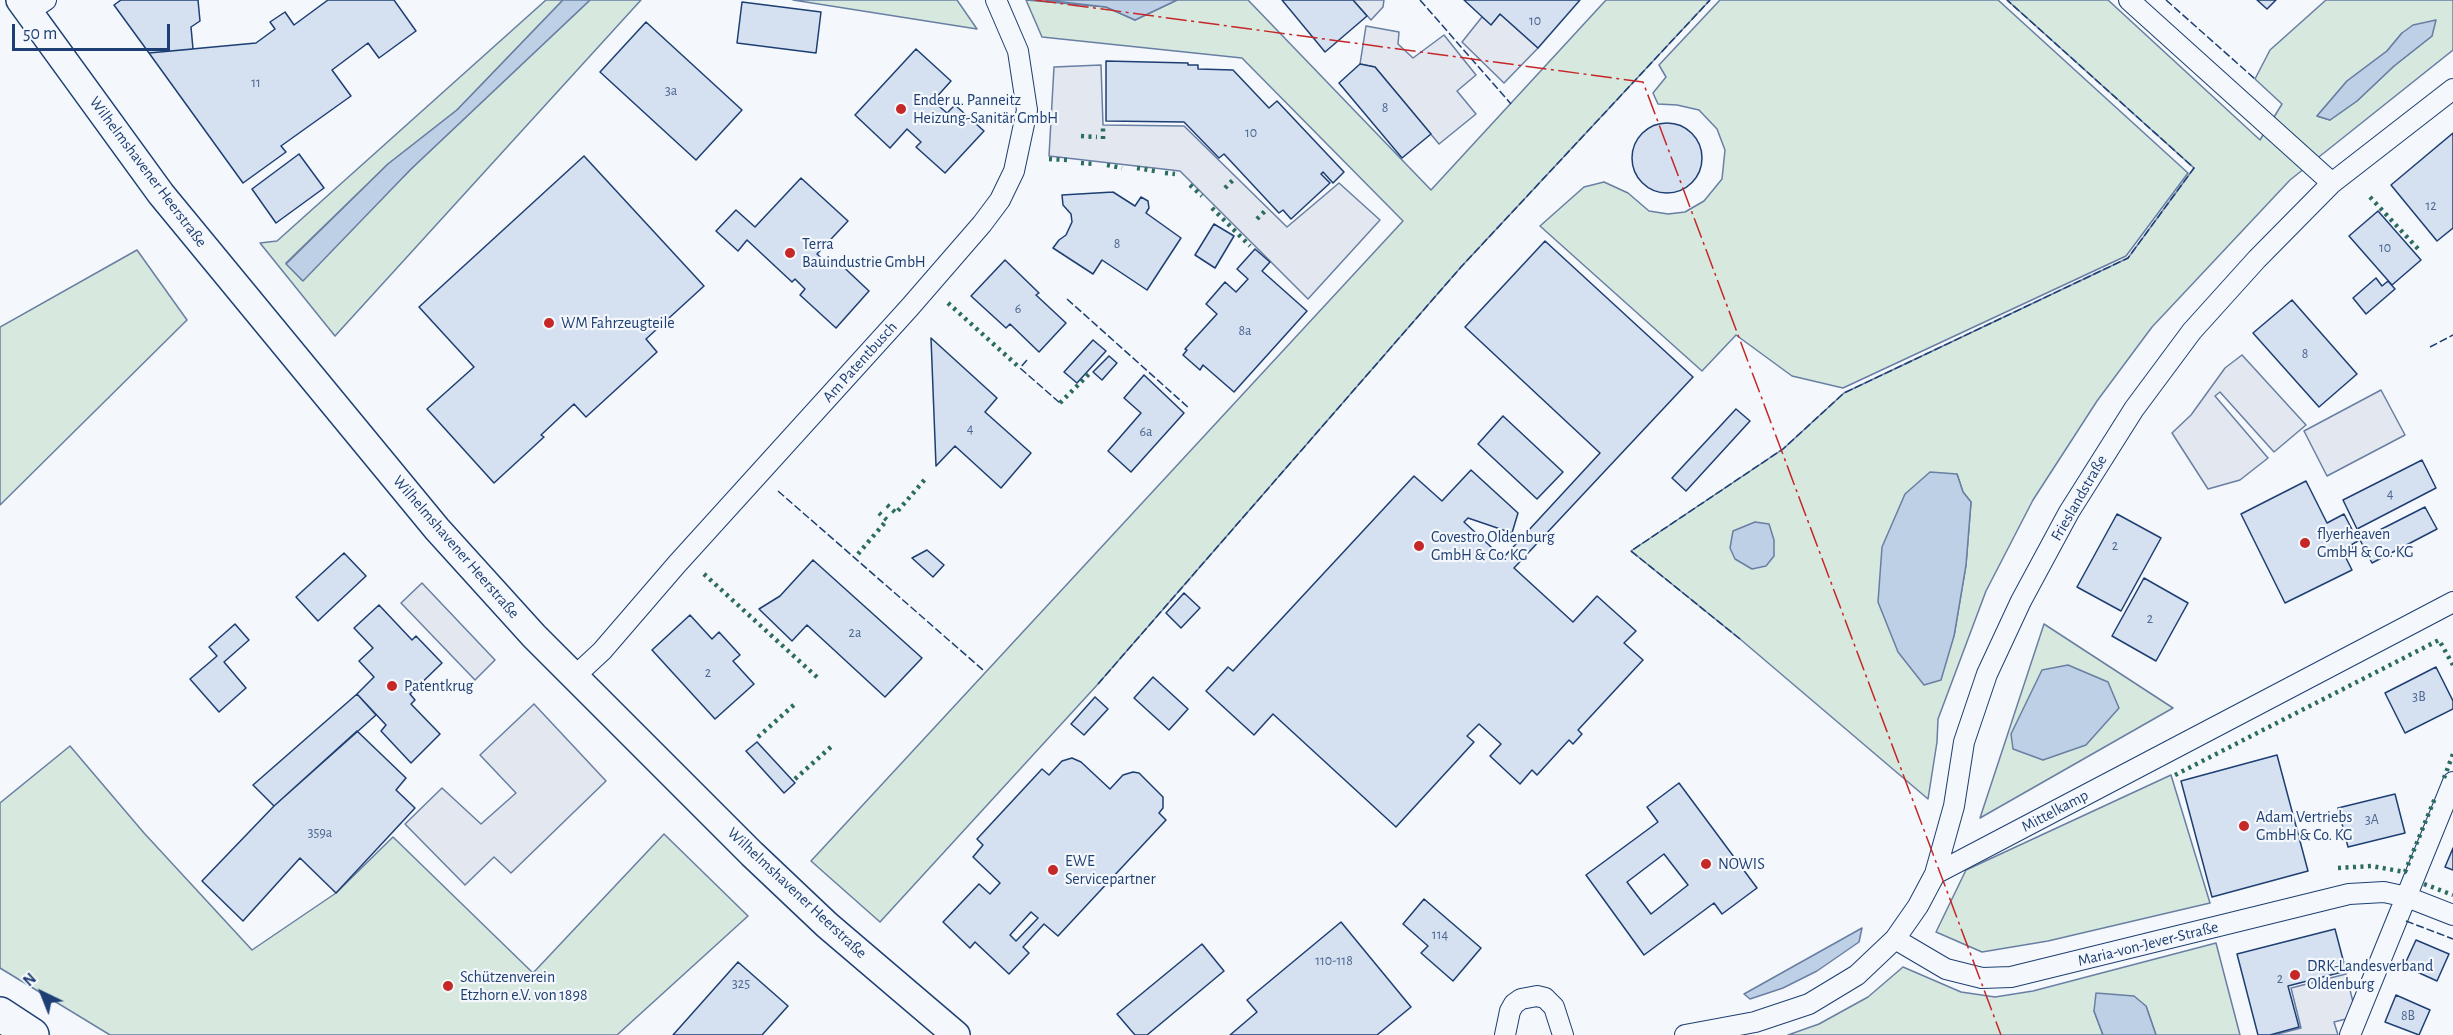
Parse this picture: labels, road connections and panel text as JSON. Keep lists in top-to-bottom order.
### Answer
{
  "streets": {
    "street": [
      "Wilhelmshavener Heerstraße",
      "Am Patentbusch",
      "Frieslandstraße",
      "Mittelkamp",
      "Maria-von-Jever-Straße"
    ]
  },
  "crossings": [
    ["Wilhelmshavener Heerstraße", "Am Patentbusch"],
    ["Frieslandstraße", "Mittelkamp"]
  ],
  "places": [
    "Ender u. Panneitz Heizung-Sanitär GmbH",
    "Terra Bauindustrie GmbH",
    "WM Fahrzeugteile",
    "flyerheaven GmbH & Co. KG",
    "Covestro Oldenburg GmbH & Co. KG",
    "Patentkrug",
    "Adam Vertriebs GmbH & Co. KG",
    "NOWIS",
    "EWE Servicepartner",
    "DRK-Landesverband Oldenburg",
    "Schützenverein Etzhorn e.V. von 1898"
  ],
  "house_numbers": [
    "10",
    "11",
    "3a",
    "8",
    "10",
    "12",
    "8",
    "10",
    "6",
    "8a",
    "8",
    "4",
    "6a",
    "4",
    "2",
    "2",
    "2a",
    "2",
    "3B",
    "3A",
    "359a",
    "114",
    "110-118",
    "2",
    "325",
    "8B"
  ],
  "scale_bar": "50 m",
  "north": "top left"
}
